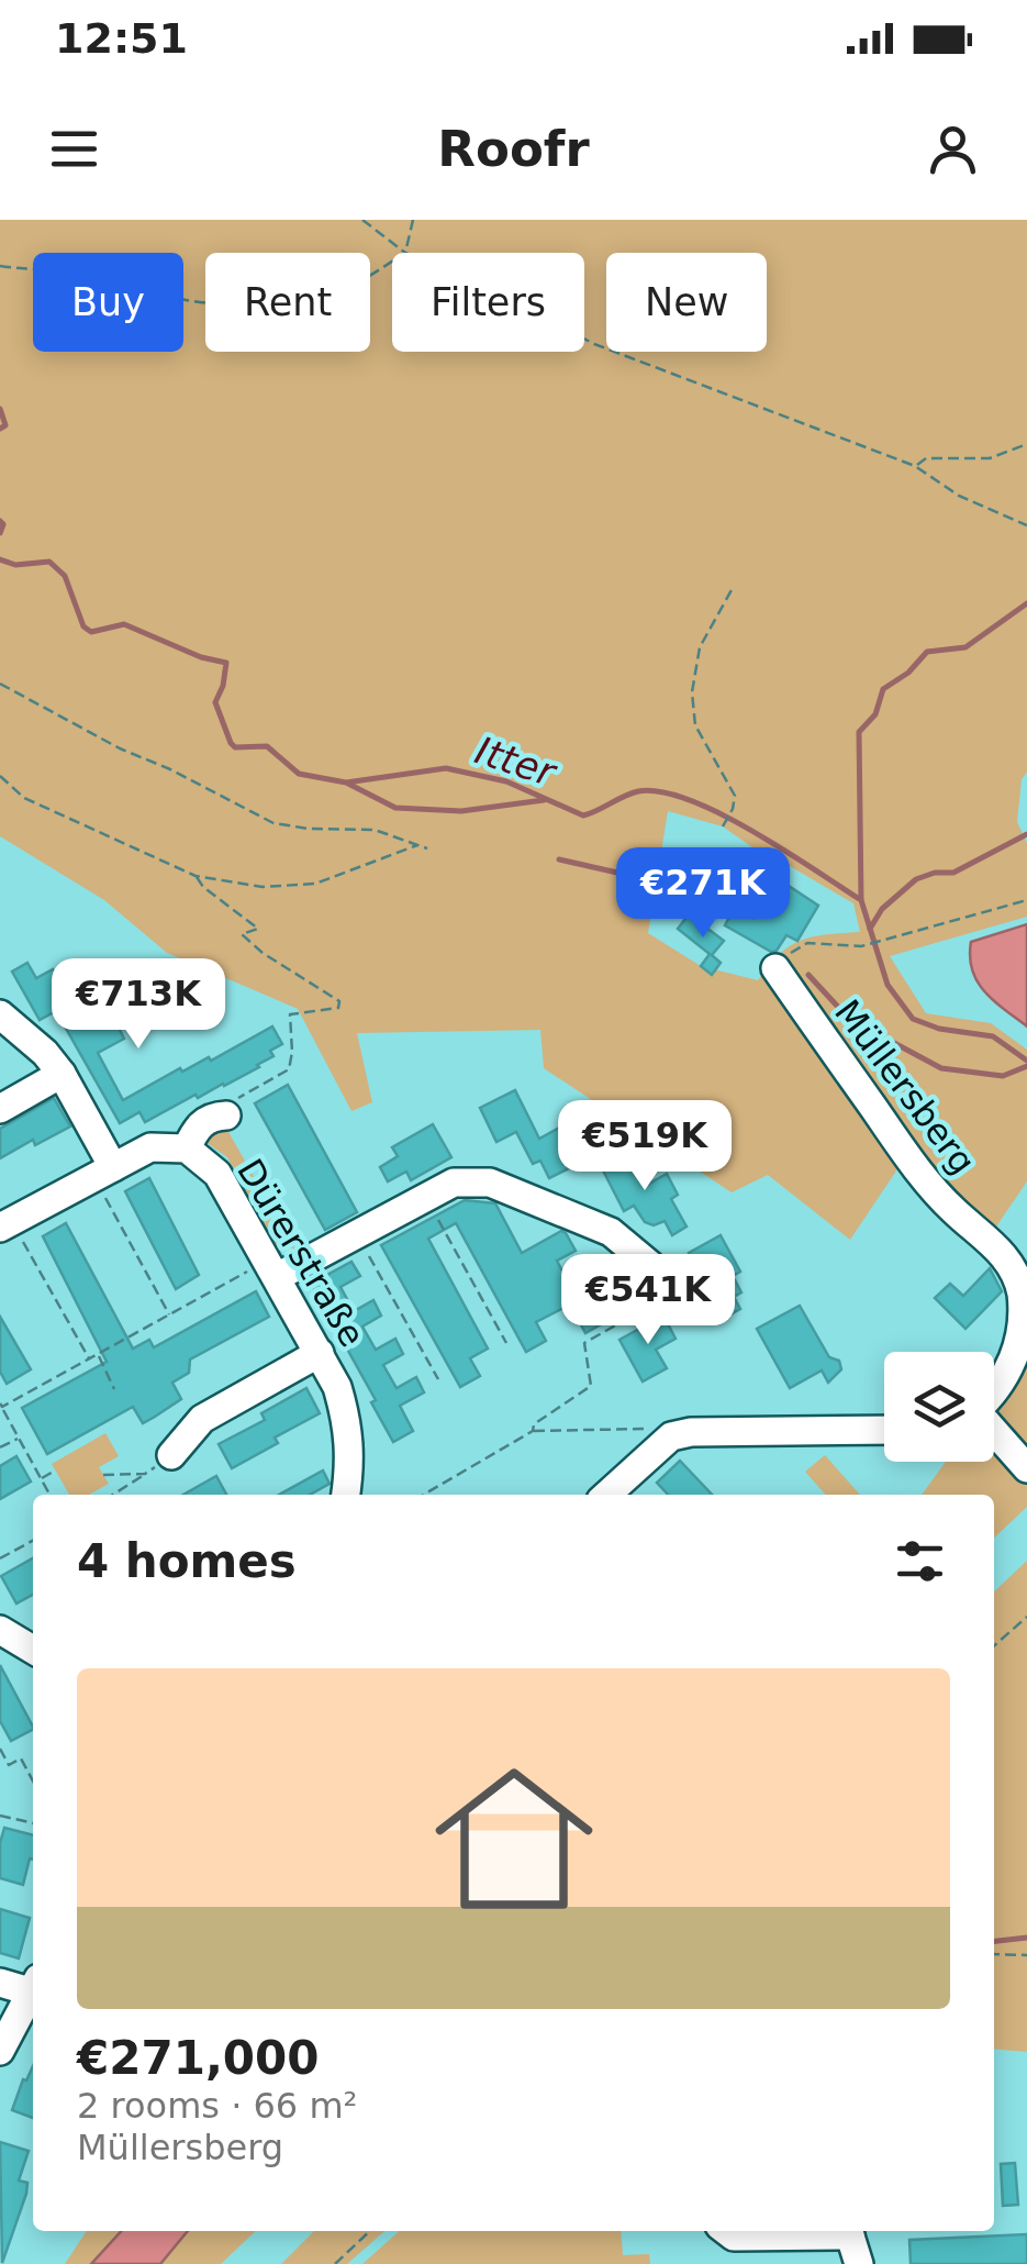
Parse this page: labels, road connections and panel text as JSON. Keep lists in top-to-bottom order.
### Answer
{
  "streets": {
    "street": ["Müllersberg", "Dürerstraße"]
  },
  "water": ["Itter"],
  "page": {
    "status": "12:51",
    "header": "Roofr",
    "chip": [
      "Buy",
      "Rent",
      "Filters",
      "New"
    ],
    "price": [
      "€271K",
      "€713K",
      "€519K",
      "€541K"
    ],
    "heading": "4 homes",
    "list": [
      {
        "name": "€271,000",
        "note": "2 rooms · 66 m² · Müllersberg"
      }
    ]
  }
}
